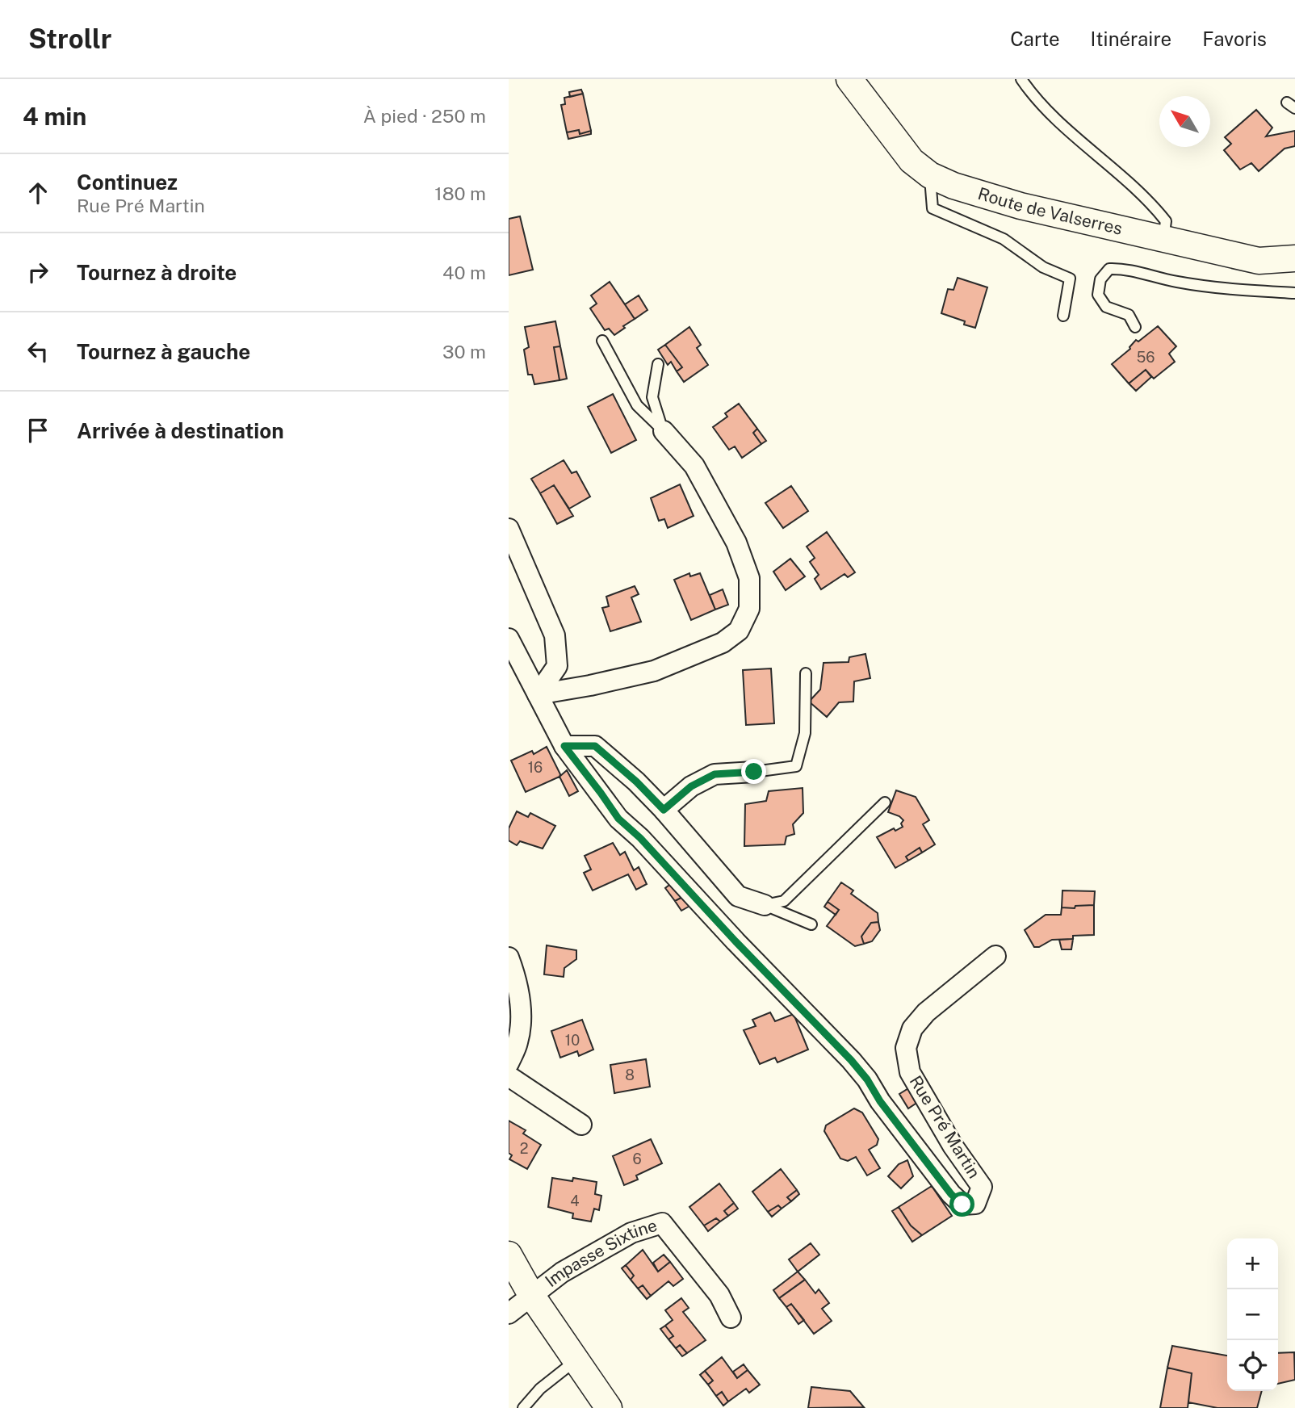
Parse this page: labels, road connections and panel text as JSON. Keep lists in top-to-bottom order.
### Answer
{
  "streets": {
    "street": ["Route de Valserres", "Rue Pré Martin", "Impasse Sixtine"]
  },
  "house_numbers": [
    "56",
    "16",
    "10",
    "8",
    "2",
    "6",
    "4"
  ],
  "north": "top left",
  "page": {
    "header": "Strollr",
    "nav": ["Carte", "Itinéraire", "Favoris"],
    "heading": ["4 min", "À pied · 250 m"],
    "list": [
      ["Continuez", "Rue Pré Martin", "180 m"],
      ["Tournez à droite", "40 m"],
      ["Tournez à gauche", "30 m"],
      "Arrivée à destination"
    ],
    "map_buttons": ["+", "−"]
  }
}
